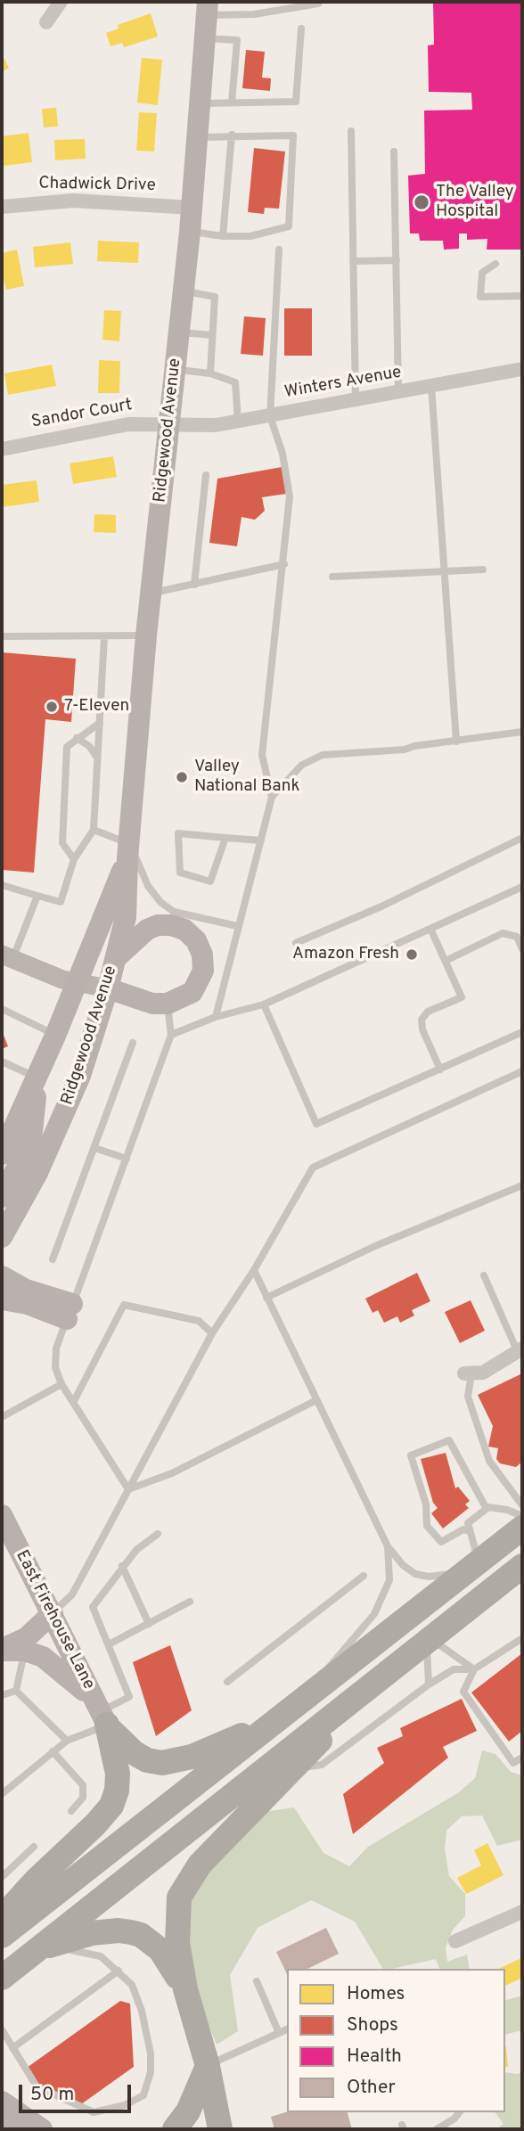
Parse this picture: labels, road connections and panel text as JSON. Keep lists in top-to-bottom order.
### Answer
{
  "streets": {
    "main road": ["Ridgewood Avenue", "East Firehouse Lane"],
    "street": ["Chadwick Drive", "Winters Avenue", "Sandor Court"]
  },
  "crossings": [
    ["Chadwick Drive", "Ridgewood Avenue"],
    ["Winters Avenue", "Sandor Court"],
    ["Winters Avenue", "Ridgewood Avenue"],
    ["Sandor Court", "Ridgewood Avenue"]
  ],
  "places": [
    "The Valley Hospital",
    "7-Eleven",
    "Valley National Bank",
    "Amazon Fresh"
  ],
  "legend": [
    "Homes",
    "Shops",
    "Health",
    "Other"
  ],
  "scale_bar": "50 m"
}
